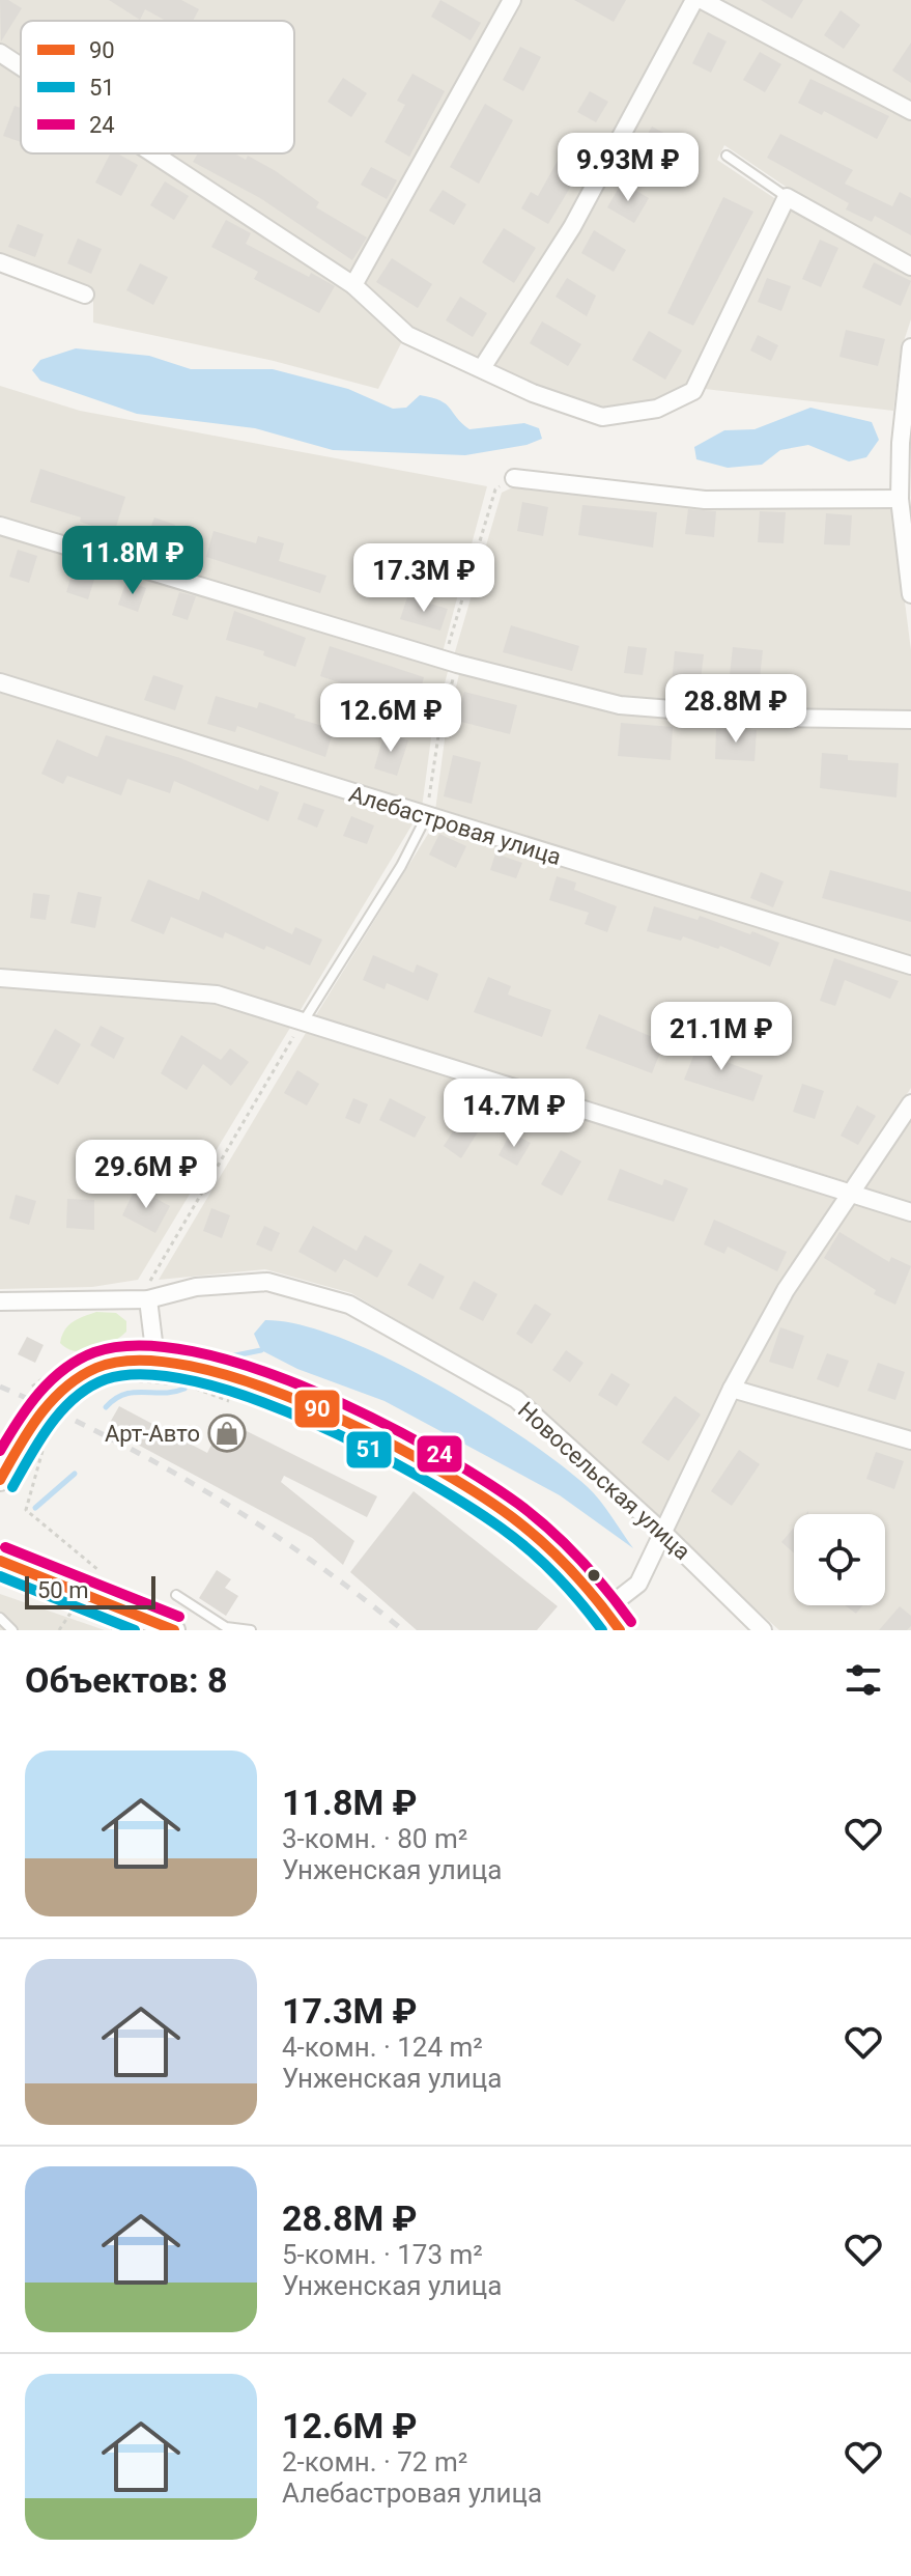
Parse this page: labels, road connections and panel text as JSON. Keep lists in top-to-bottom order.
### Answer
{
  "streets": {
    "street": ["Алебастровая улица", "Новосельская улица"]
  },
  "places": {
    "shop": ["Арт-Авто"]
  },
  "lines": ["transit line 24", "transit line 90", "transit line 51"],
  "legend": ["90", "51", "24"],
  "scale_bar": "50 m",
  "page": {
    "price": [
      "9.93M ₽",
      "11.8M ₽",
      "17.3M ₽",
      "28.8M ₽",
      "12.6M ₽",
      "21.1M ₽",
      "14.7M ₽",
      "29.6M ₽"
    ],
    "scale": "50 m",
    "heading": "Объектов: 8",
    "list": [
      {
        "name": "11.8M ₽",
        "note": "3-комн. · 80 m² · Унженская улица"
      },
      {
        "name": "17.3M ₽",
        "note": "4-комн. · 124 m² · Унженская улица"
      },
      {
        "name": "28.8M ₽",
        "note": "5-комн. · 173 m² · Унженская улица"
      },
      {
        "name": "12.6M ₽",
        "note": "2-комн. · 72 m² · Алебастровая улица"
      }
    ]
  }
}
